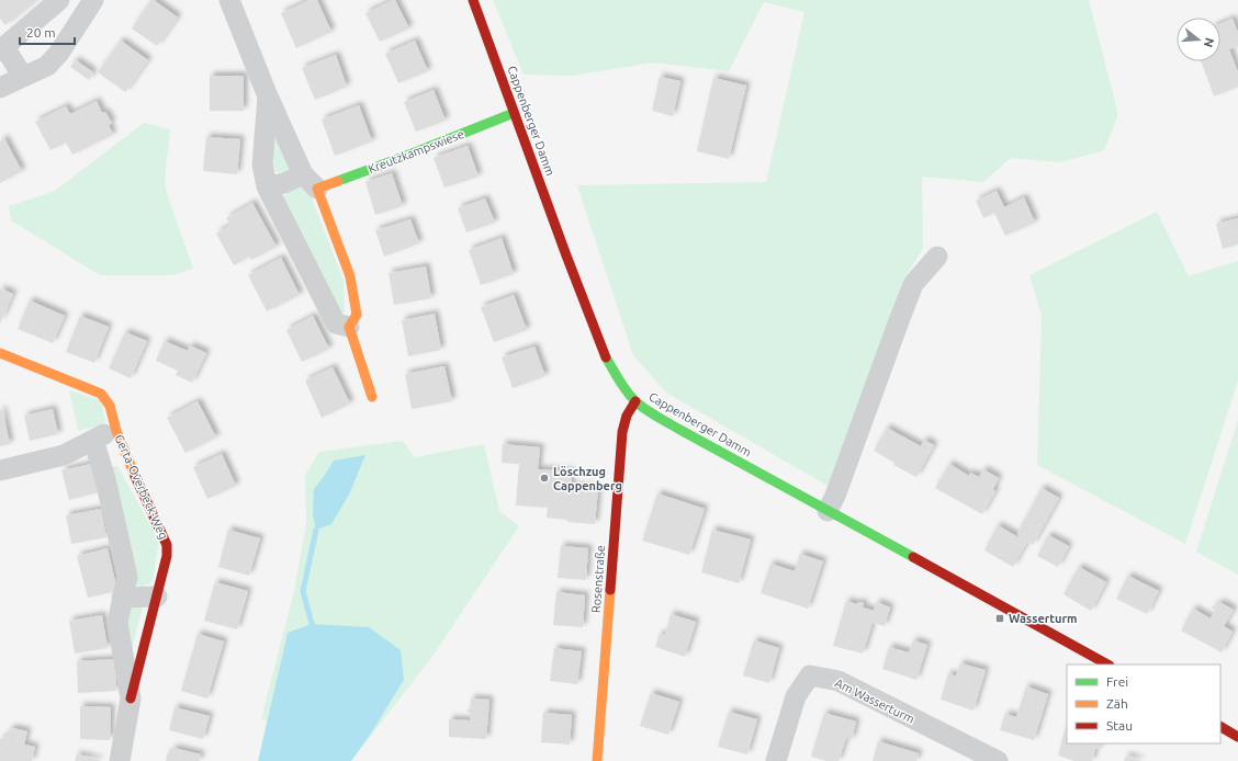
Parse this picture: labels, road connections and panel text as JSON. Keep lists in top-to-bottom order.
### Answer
{
  "streets": {
    "street": [
      "Cappenberger Damm",
      "Kreutzkampswiese",
      "Gerta-Overbeck-Weg",
      "Rosenstraße",
      "Am Wasserturm"
    ]
  },
  "crossings": [
    ["Cappenberger Damm", "Kreutzkampswiese"],
    ["Cappenberger Damm", "Rosenstraße"]
  ],
  "places": {
    "other": ["Löschzug Cappenberg"],
    "transit": ["Wasserturm"]
  },
  "legend": ["Frei", "Zäh", "Stau"],
  "scale_bar": "20 m",
  "north": "right"
}
